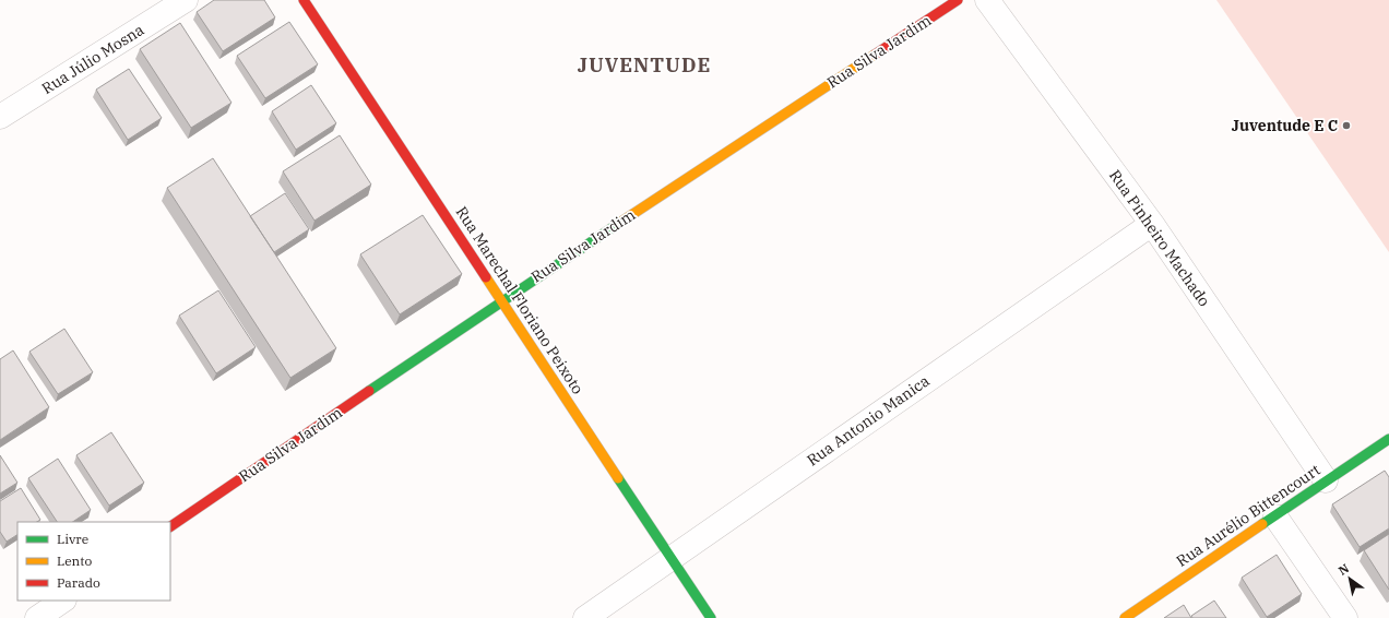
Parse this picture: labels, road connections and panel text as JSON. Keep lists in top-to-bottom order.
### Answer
{
  "streets": {
    "street": [
      "Rua Silva Jardim",
      "Rua Júlio Mosna",
      "Rua Pinheiro Machado",
      "Rua Marechal Floriano Peixoto",
      "Rua Antonio Manica",
      "Rua Aurélio Bittencourt"
    ]
  },
  "crossings": [
    ["Rua Silva Jardim", "Rua Marechal Floriano Peixoto"],
    ["Rua Pinheiro Machado", "Rua Antonio Manica"],
    ["Rua Pinheiro Machado", "Rua Aurélio Bittencourt"],
    ["Rua Marechal Floriano Peixoto", "Rua Antonio Manica"]
  ],
  "districts": ["JUVENTUDE"],
  "places": ["Juventude E C"],
  "legend": ["Livre", "Lento", "Parado"],
  "north": "top left"
}
